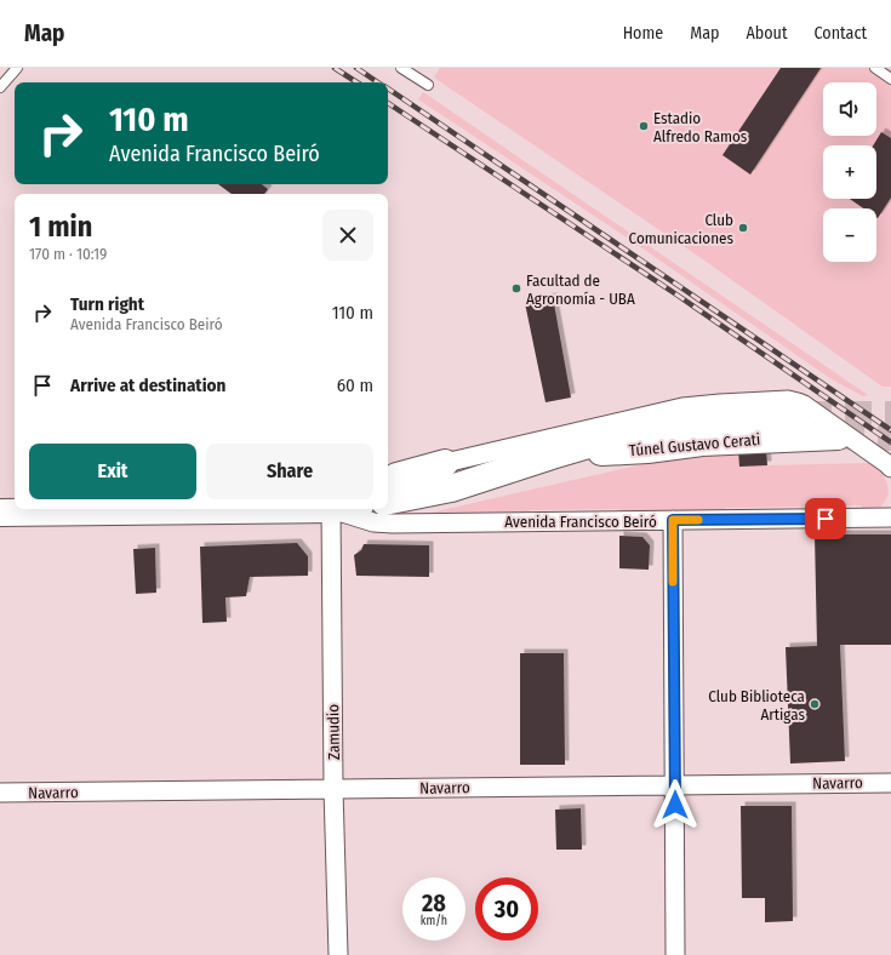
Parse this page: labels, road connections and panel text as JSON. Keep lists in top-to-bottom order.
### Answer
{
  "streets": {
    "main road": ["Túnel Gustavo Cerati", "Avenida Francisco Beiró"],
    "street": ["Zamudio", "Navarro"]
  },
  "crossings": [
    ["Avenida Francisco Beiró", "Zamudio"],
    ["Zamudio", "Navarro"]
  ],
  "places": [
    "Estadio Alfredo Ramos",
    "Club Comunicaciones",
    "Facultad de Agronomía - UBA",
    "Club Biblioteca Artigas"
  ],
  "page": {
    "header": "Map",
    "nav": [
      "Home",
      "Map",
      "About",
      "Contact"
    ],
    "map_buttons": ["+", "−"],
    "turn": ["110 m", "Avenida Francisco Beiró"],
    "heading": ["1 min", "170 m · 10:19"],
    "list": [
      {
        "name": "Turn right",
        "note": "Avenida Francisco Beiró",
        "value": "110 m"
      },
      {
        "name": "Arrive at destination",
        "value": "60 m"
      }
    ],
    "buttons": ["Exit", "Share"],
    "speed": "28 km/h",
    "limit": "30"
  }
}
